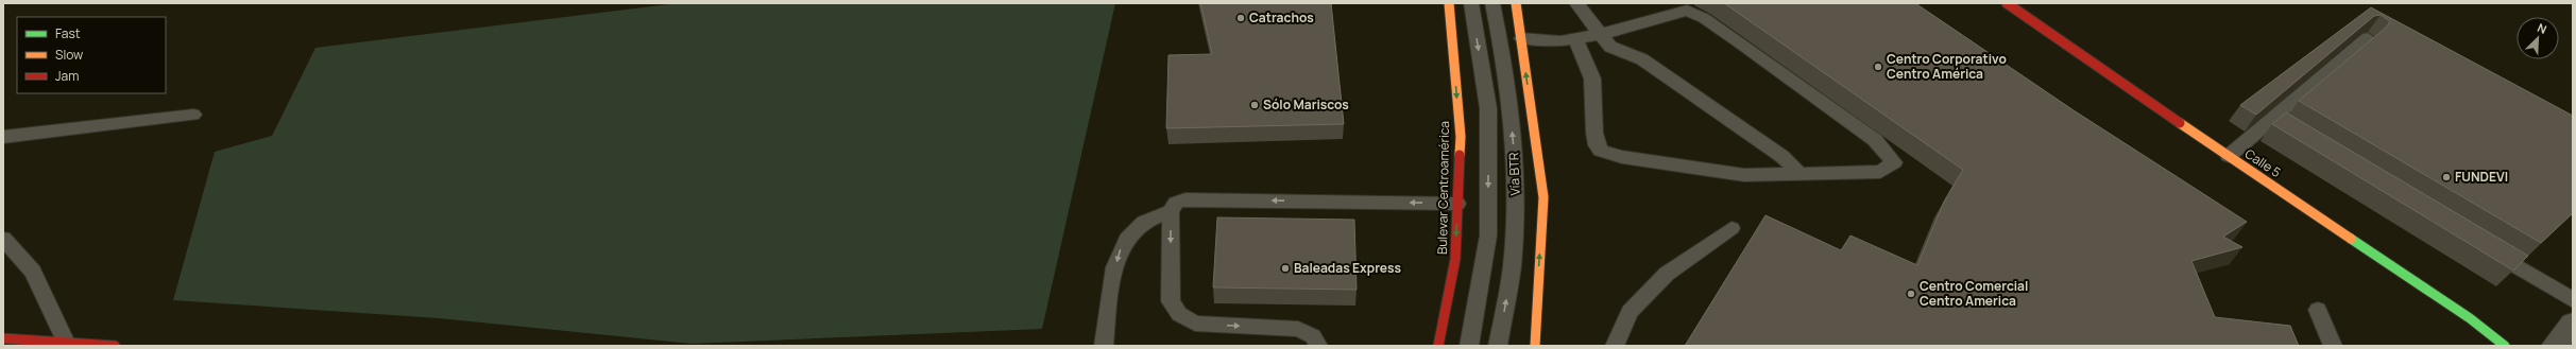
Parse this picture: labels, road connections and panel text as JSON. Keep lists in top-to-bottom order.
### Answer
{
  "streets": {
    "main road": ["Calle 5", "Bulevar Centroamérica"],
    "lane": ["Vía BTR"]
  },
  "places": [
    "Catrachos",
    "Centro Corporativo Centro América",
    "Sólo Mariscos",
    "FUNDEVI",
    "Baleadas Express",
    "Centro Comercial Centro America"
  ],
  "legend": ["Fast", "Slow", "Jam"],
  "north": "top right"
}
